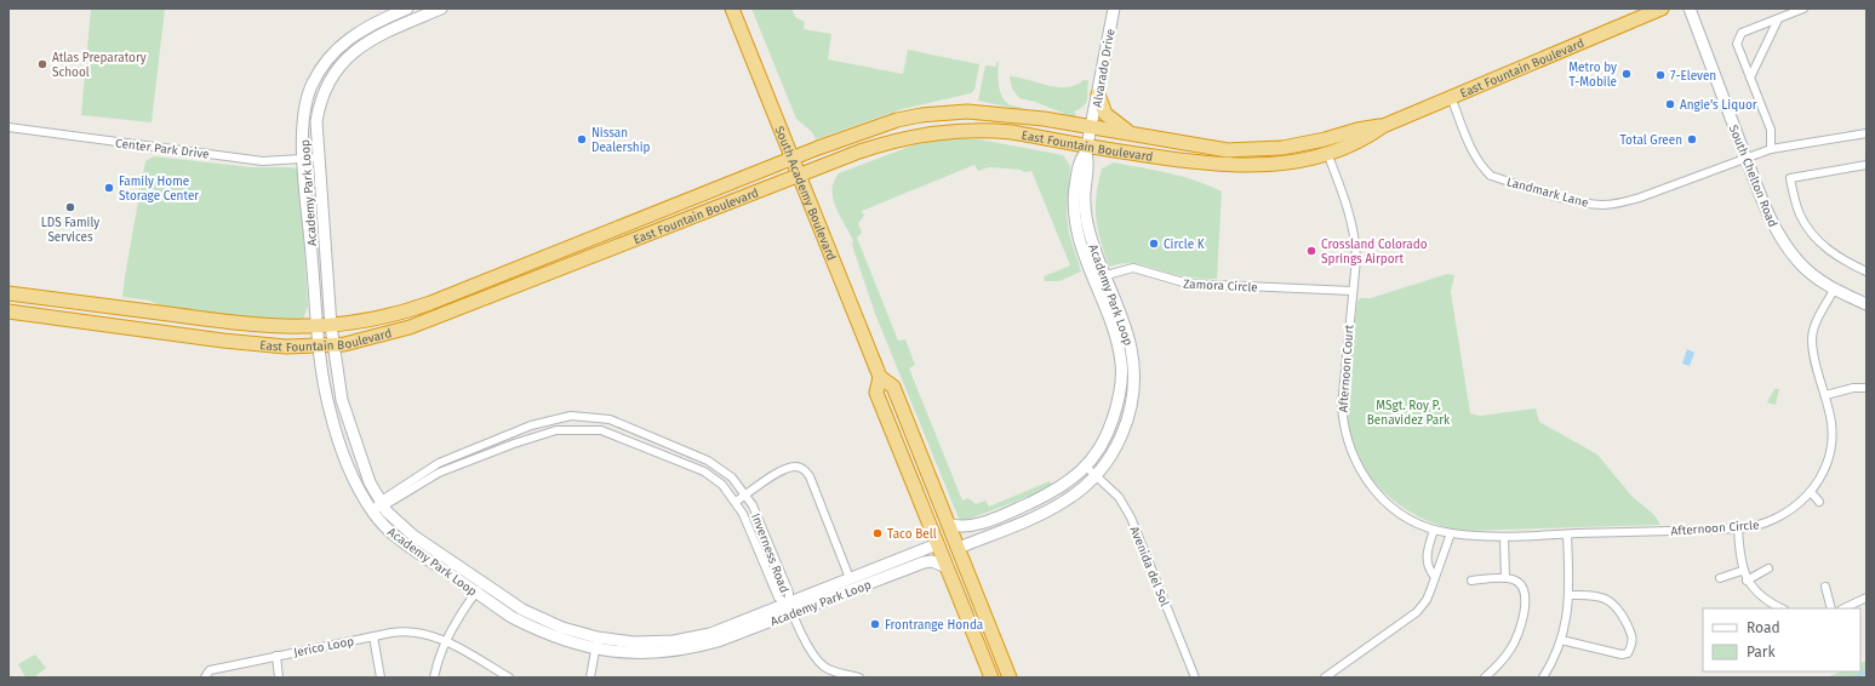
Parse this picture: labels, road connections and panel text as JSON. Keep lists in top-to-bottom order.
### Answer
{
  "streets": {
    "highway": ["East Fountain Boulevard", "South Academy Boulevard"],
    "street": [
      "Alvarado Drive",
      "Center Park Drive",
      "South Chelton Road",
      "Landmark Lane",
      "Academy Park Loop",
      "Zamora Circle",
      "Afternoon Court",
      "Afternoon Circle",
      "Inverness Road",
      "Avenida del Sol",
      "Jerico Loop"
    ]
  },
  "crossings": [
    ["East Fountain Boulevard", "Alvarado Drive"],
    ["East Fountain Boulevard", "Landmark Lane"],
    ["East Fountain Boulevard", "Academy Park Loop"],
    ["East Fountain Boulevard", "South Academy Boulevard"],
    ["East Fountain Boulevard", "Afternoon Court"],
    ["Alvarado Drive", "Academy Park Loop"],
    ["Center Park Drive", "Academy Park Loop"],
    ["South Chelton Road", "Landmark Lane"],
    ["South Chelton Road", "Afternoon Circle"],
    ["Academy Park Loop", "South Academy Boulevard"],
    ["Academy Park Loop", "Zamora Circle"],
    ["Academy Park Loop", "Inverness Road"],
    ["Academy Park Loop", "Avenida del Sol"],
    ["Zamora Circle", "Afternoon Court"],
    ["Afternoon Court", "Afternoon Circle"]
  ],
  "parks": ["MSgt. Roy P. Benavidez Park"],
  "places": [
    "Atlas Preparatory School",
    "Metro by T-Mobile",
    "7-Eleven",
    "Angie's Liquor",
    "Nissan Dealership",
    "Total Green",
    "Family Home Storage Center",
    "LDS Family Services",
    "Circle K",
    "Crossland Colorado Springs Airport",
    "Taco Bell",
    "Frontrange Honda"
  ],
  "legend": ["Road", "Park"]
}
